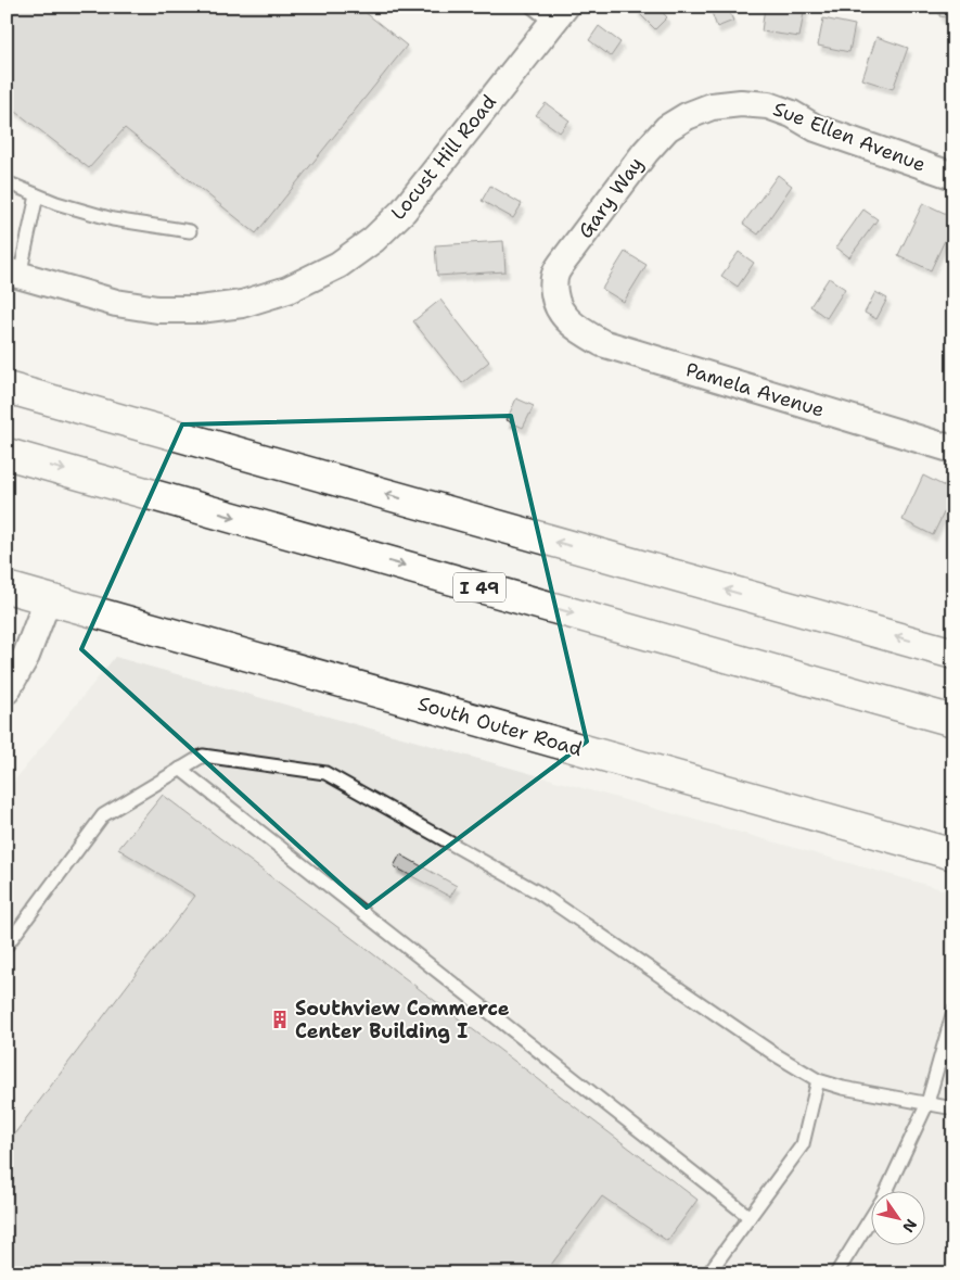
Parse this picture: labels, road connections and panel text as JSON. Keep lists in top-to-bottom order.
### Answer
{
  "streets": {
    "main road": ["I 49", "South Outer Road"],
    "street": [
      "Sue Ellen Avenue",
      "Locust Hill Road",
      "Gary Way",
      "Pamela Avenue"
    ]
  },
  "crossings": [
    ["Sue Ellen Avenue", "Gary Way"],
    ["Gary Way", "Pamela Avenue"]
  ],
  "places": {
    "building": ["Southview Commerce Center Building I"]
  },
  "north": "bottom right"
}
